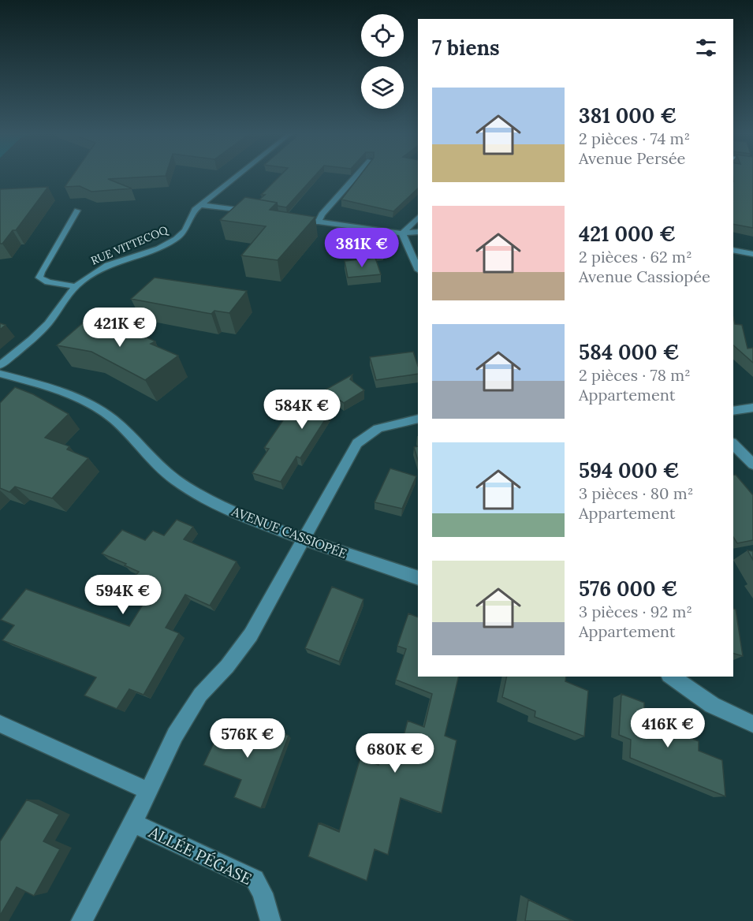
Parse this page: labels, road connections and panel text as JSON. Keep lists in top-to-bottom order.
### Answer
{
  "streets": {
    "street": ["RUE VITTECOQ", "AVENUE CASSIOPÉE", "ALLÉE PÉGASE"]
  },
  "page": {
    "heading": "7 biens",
    "list": [
      {
        "name": "381 000 €",
        "note": "2 pièces · 74 m² · Avenue Persée"
      },
      {
        "name": "421 000 €",
        "note": "2 pièces · 62 m² · Avenue Cassiopée"
      },
      {
        "name": "584 000 €",
        "note": "2 pièces · 78 m² · Appartement"
      },
      {
        "name": "594 000 €",
        "note": "3 pièces · 80 m² · Appartement"
      },
      {
        "name": "576 000 €",
        "note": "3 pièces · 92 m² · Appartement"
      }
    ],
    "price": [
      "381K €",
      "421K €",
      "584K €",
      "594K €",
      "416K €",
      "576K €",
      "680K €"
    ]
  }
}
